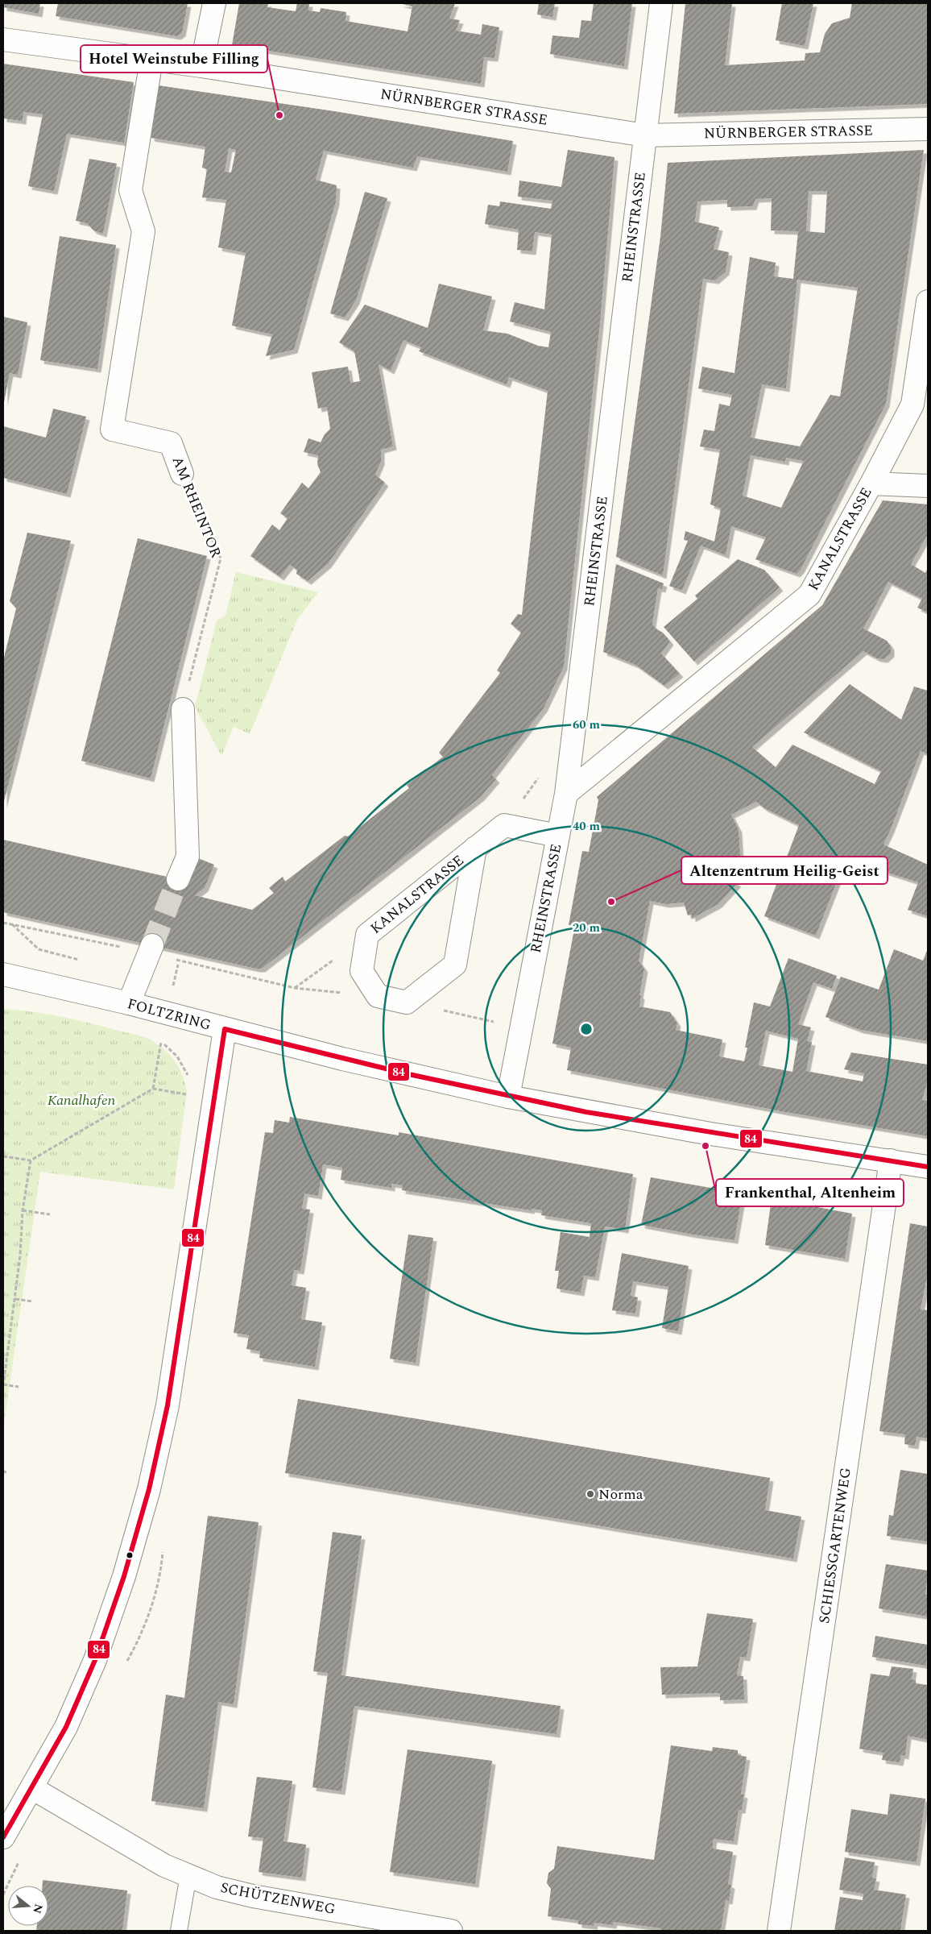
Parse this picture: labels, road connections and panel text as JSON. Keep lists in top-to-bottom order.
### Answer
{
  "streets": {
    "street": [
      "NÜRNBERGER STRASSE",
      "RHEINSTRASSE",
      "AM RHEINTOR",
      "KANALSTRASSE",
      "FOLTZRING",
      "SCHIESSGARTENWEG",
      "SCHÜTZENWEG"
    ]
  },
  "crossings": [
    ["NÜRNBERGER STRASSE", "RHEINSTRASSE"],
    ["NÜRNBERGER STRASSE", "AM RHEINTOR"],
    ["RHEINSTRASSE", "KANALSTRASSE"],
    ["RHEINSTRASSE", "FOLTZRING"],
    ["FOLTZRING", "SCHIESSGARTENWEG"]
  ],
  "parks": ["Kanalhafen"],
  "places": [
    "Hotel Weinstube Filling",
    "Altenzentrum Heilig-Geist",
    "Frankenthal, Altenheim",
    "Norma"
  ],
  "lines": ["transit line 84"],
  "north": "right",
  "rings": ["60 m", "40 m", "20 m"]
}
